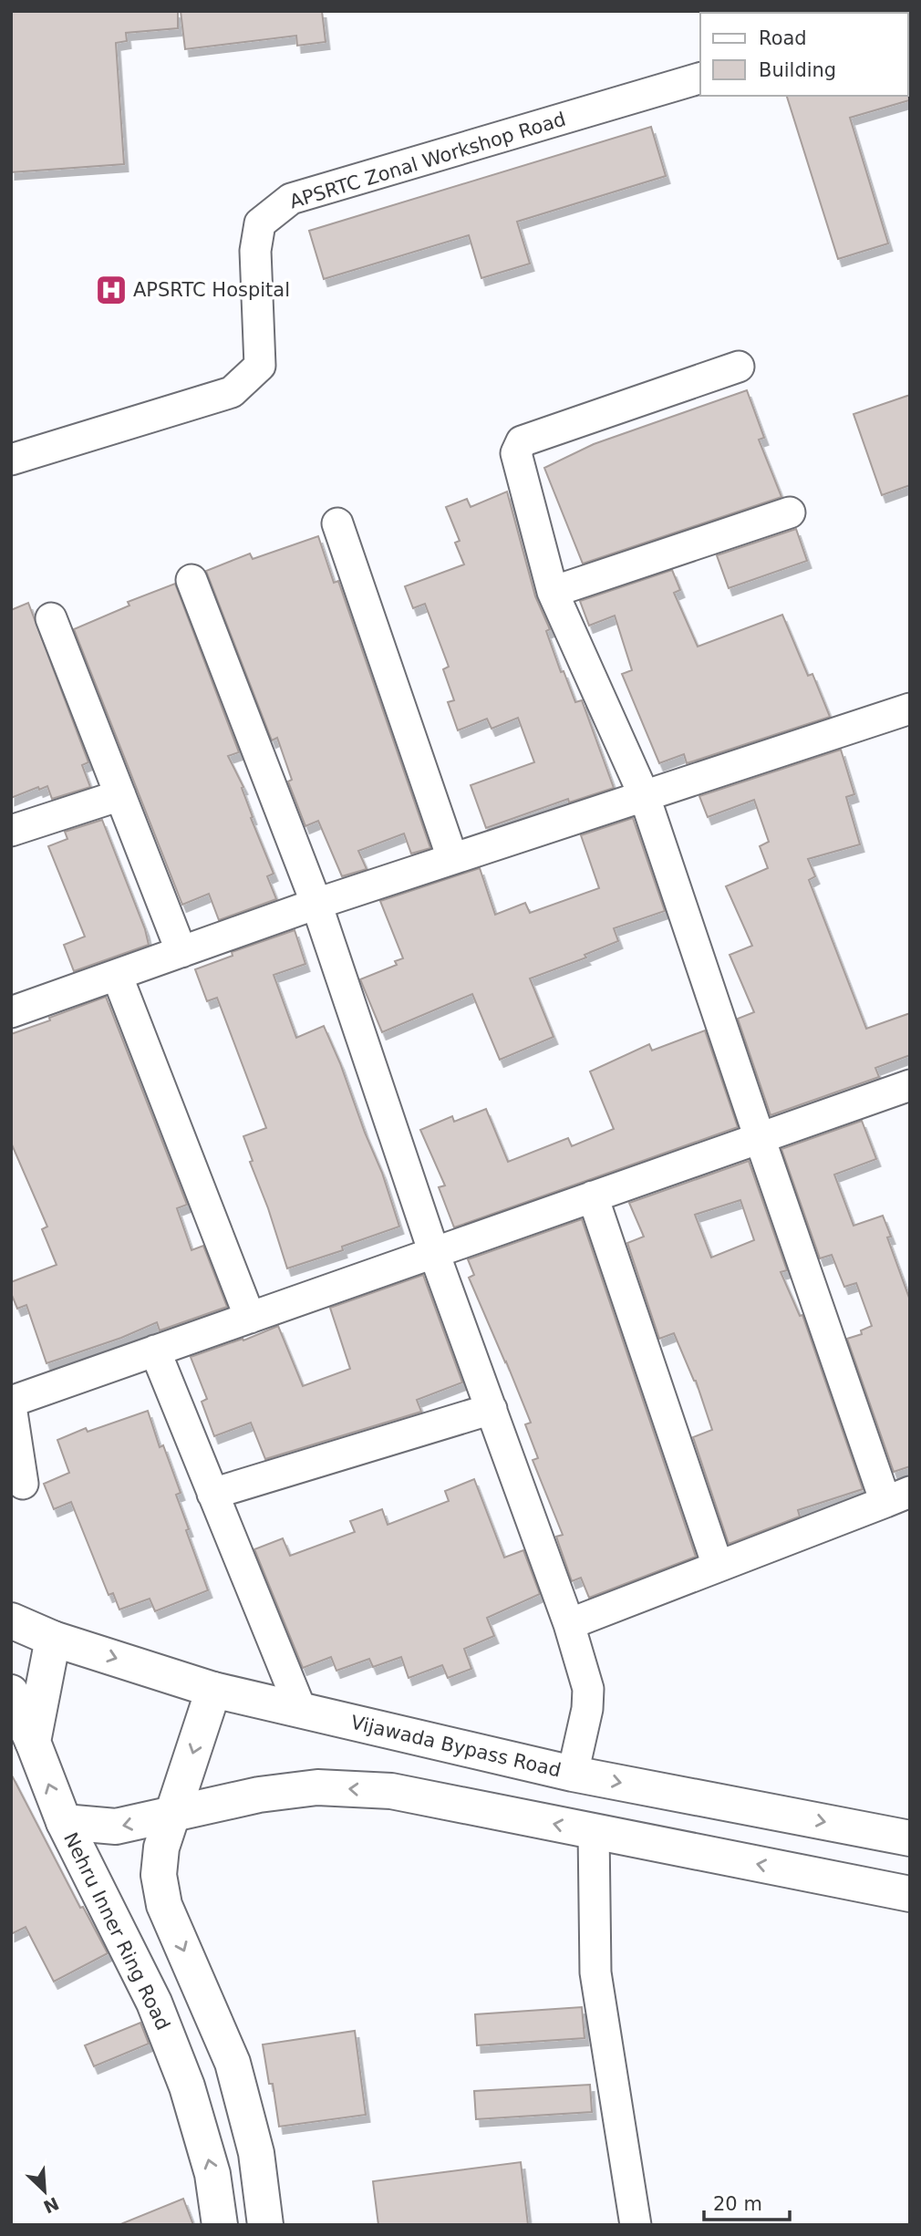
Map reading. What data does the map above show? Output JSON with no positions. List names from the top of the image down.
{
  "streets": {
    "main road": ["Vijawada Bypass Road", "Nehru Inner Ring Road"],
    "street": ["APSRTC Zonal Workshop Road"]
  },
  "places": {
    "hospital": ["APSRTC Hospital"]
  },
  "legend": ["Road", "Building"],
  "scale_bar": "20 m",
  "north": "bottom right"
}
